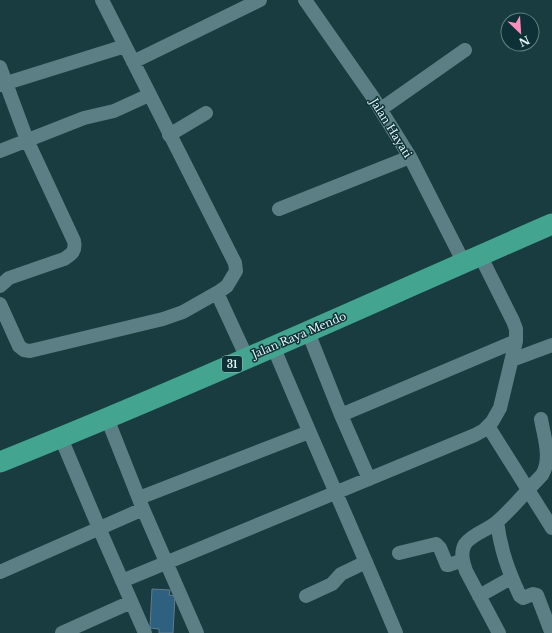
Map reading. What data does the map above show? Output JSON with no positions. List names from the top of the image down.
{
  "streets": {
    "highway": ["Jalan Raya Mendo", "31"],
    "street": ["Jalan Hayati"]
  },
  "crossings": [
    ["Jalan Hayati", "Jalan Raya Mendo"]
  ],
  "north": "bottom right"
}
